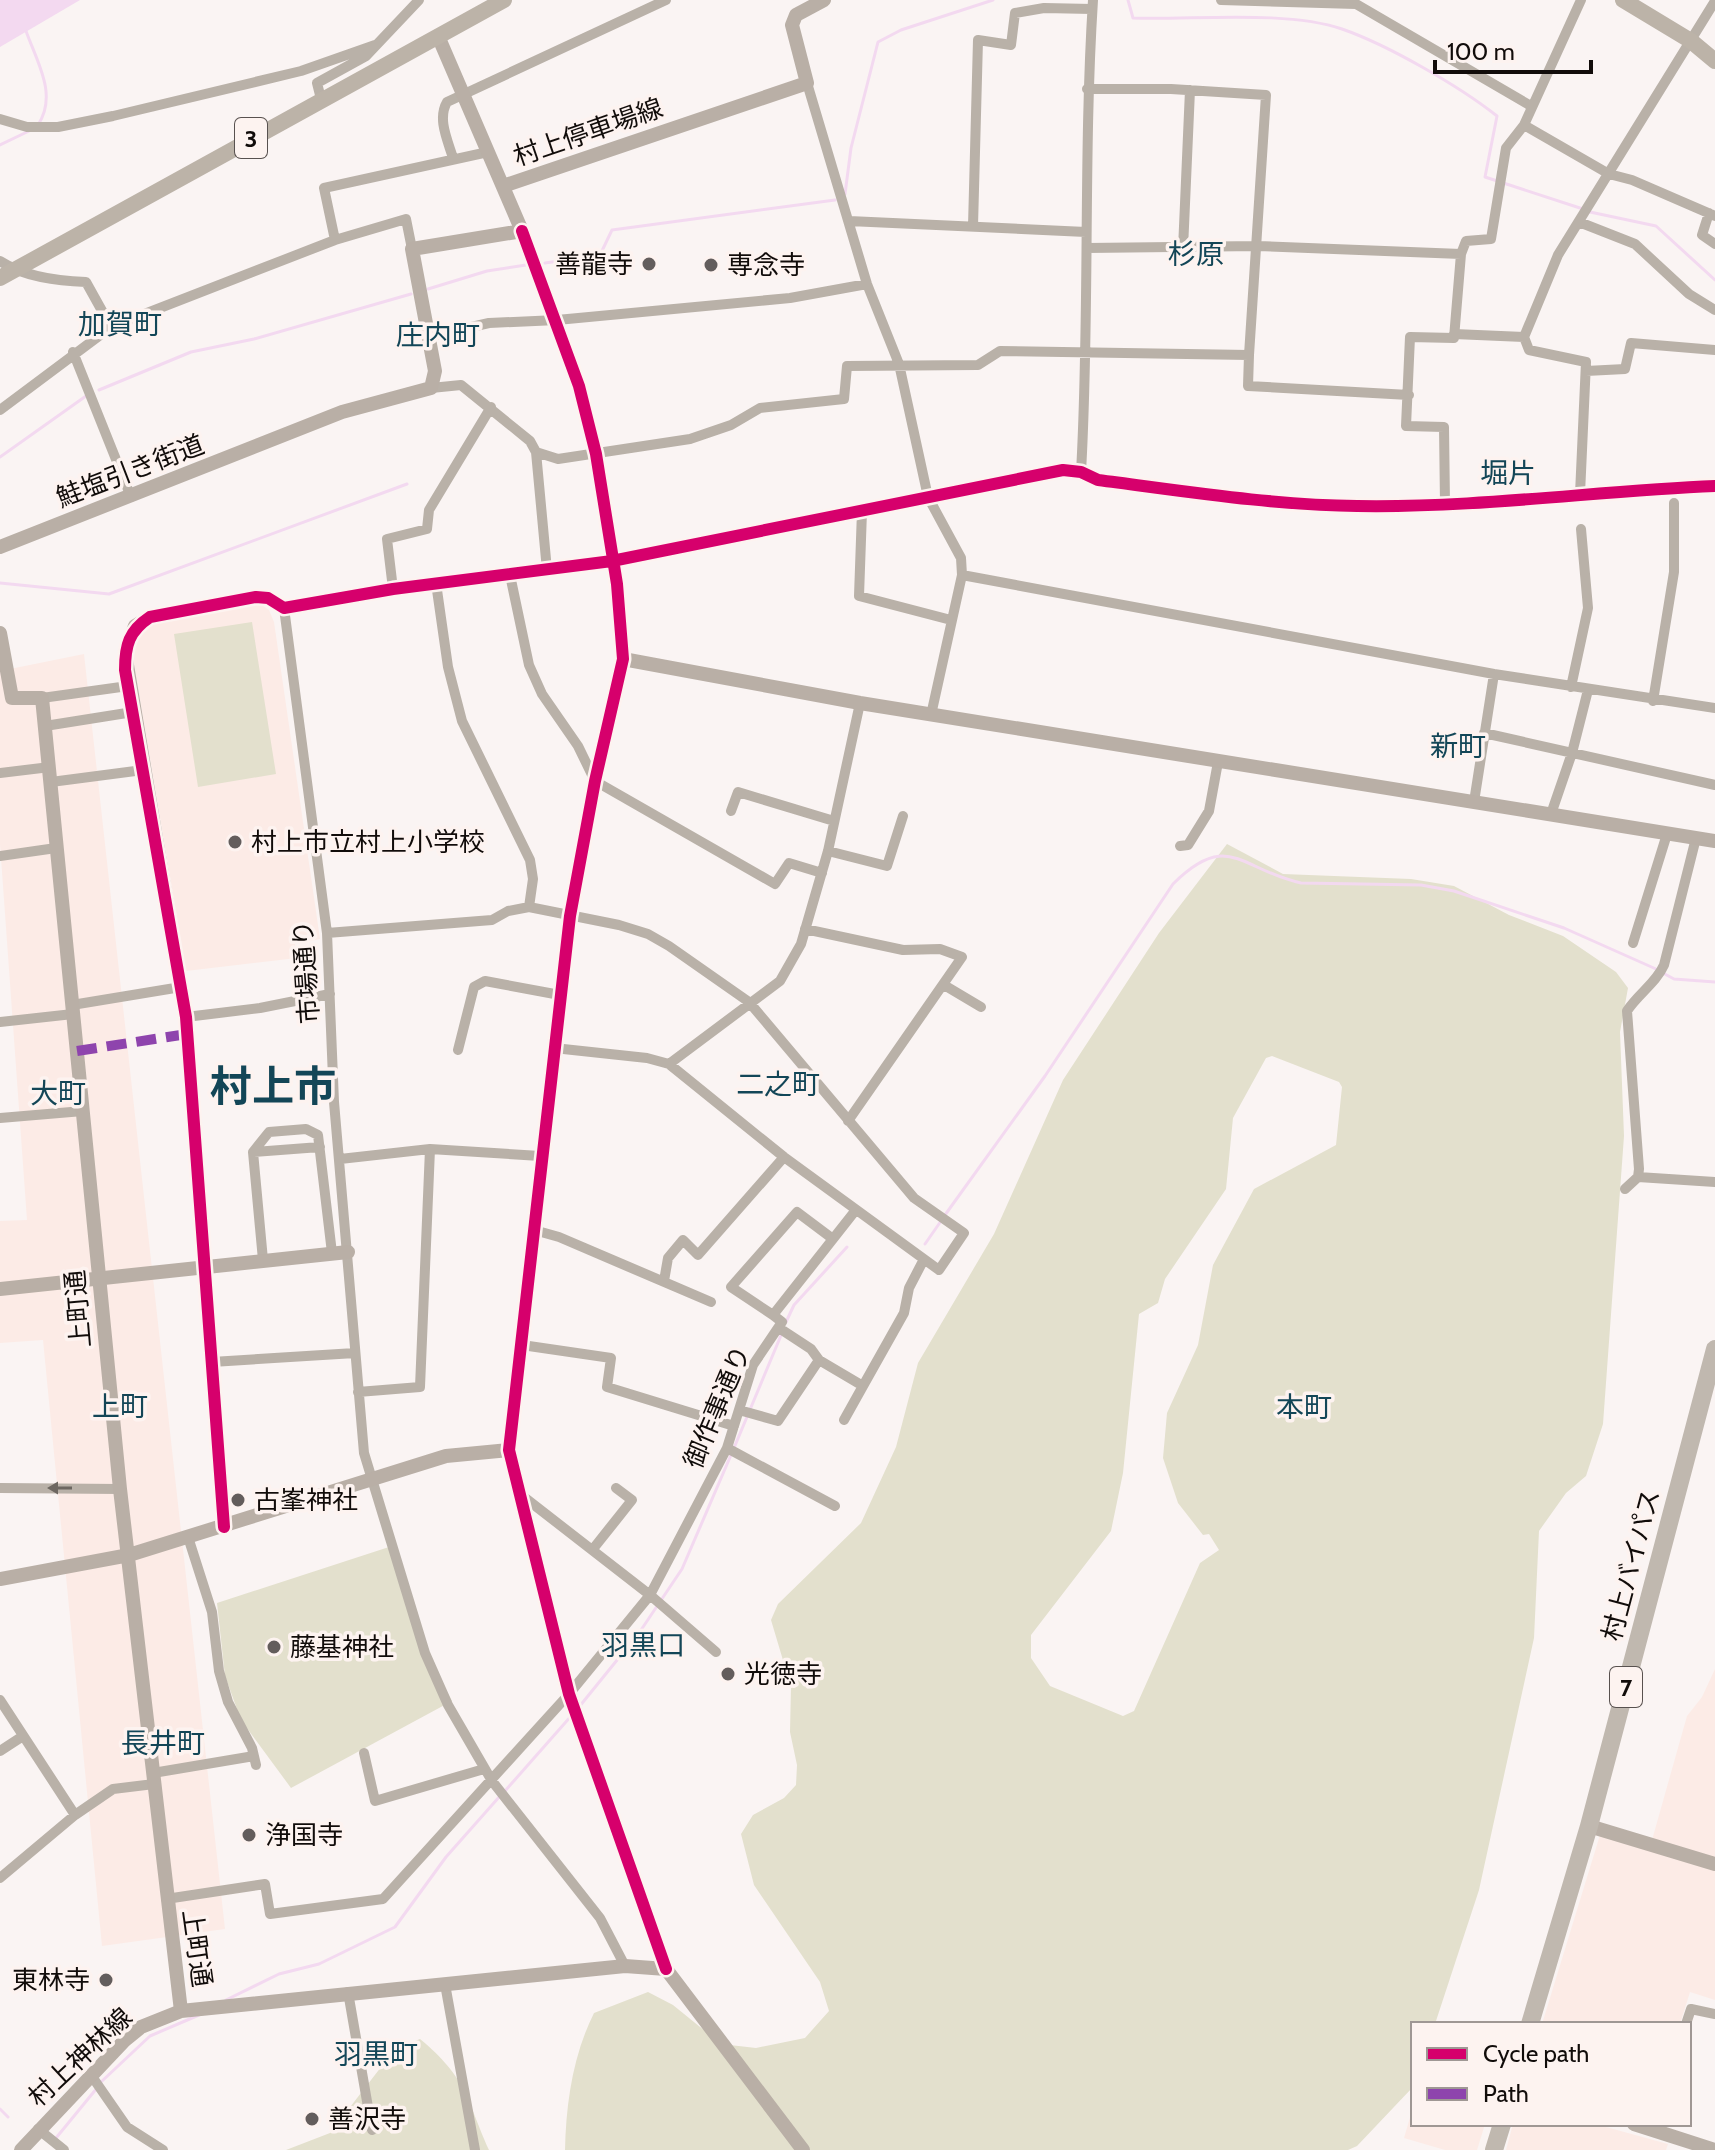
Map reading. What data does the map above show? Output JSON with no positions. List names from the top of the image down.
{
  "streets": {
    "highway": ["村上バイパス", "7"],
    "main road": ["3"],
    "street": [
      "村上停車場線",
      "鮭塩引き街道",
      "市場通り",
      "上町通",
      "御作事通り",
      "村上神林線"
    ]
  },
  "crossings": [
    ["村上停車場線", "御作事通り"],
    ["村上停車場線", "村上神林線"],
    ["市場通り", "御作事通り"],
    ["市場通り", "村上神林線"],
    ["上町通", "御作事通り"],
    ["上町通", "村上神林線"]
  ],
  "districts": [
    "杉原",
    "加賀町",
    "庄内町",
    "堀片",
    "新町",
    "二之町",
    "村上市",
    "大町",
    "上町",
    "本町",
    "羽黒口",
    "長井町",
    "羽黒町"
  ],
  "places": [
    "善龍寺",
    "専念寺",
    "村上市立村上小学校",
    "古峯神社",
    "藤基神社",
    "光徳寺",
    "浄国寺",
    "東林寺",
    "善沢寺"
  ],
  "legend": ["Cycle path", "Path"],
  "scale_bar": "100 m"
}
